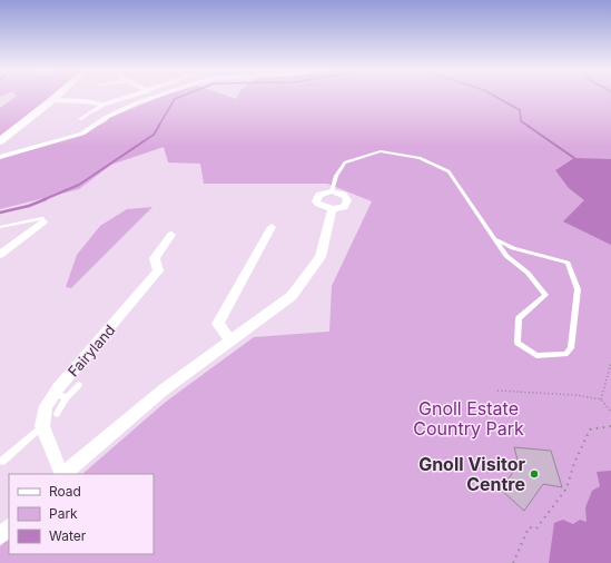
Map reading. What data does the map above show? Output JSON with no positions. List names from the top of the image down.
{
  "streets": {
    "street": ["Fairyland"]
  },
  "parks": ["Gnoll Estate Country Park"],
  "places": ["Gnoll Visitor Centre"],
  "legend": ["Road", "Park", "Water"]
}
